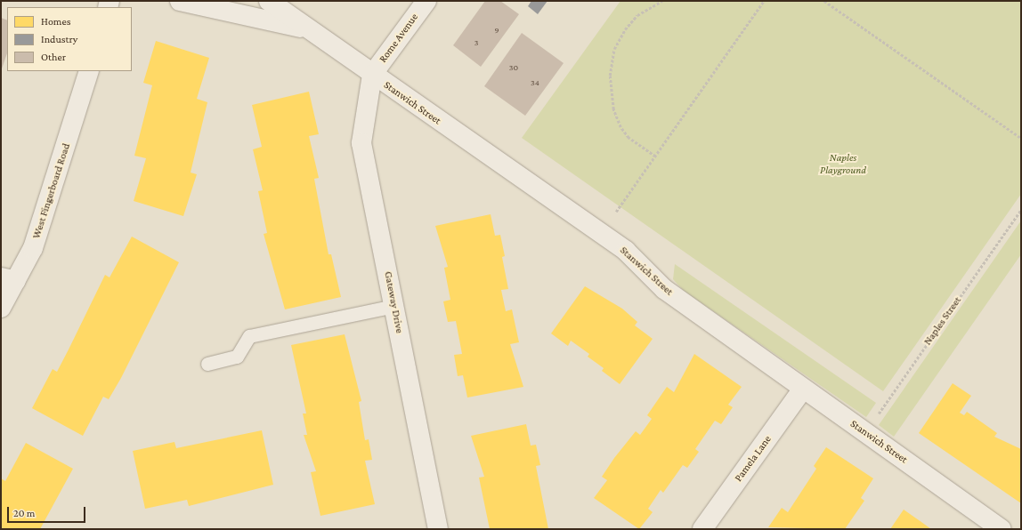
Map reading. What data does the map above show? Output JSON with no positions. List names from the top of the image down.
{
  "streets": {
    "street": [
      "Rome Avenue",
      "Stanwich Street",
      "West Fingerboard Road",
      "Gateway Drive",
      "Pamela Lane"
    ],
    "path": ["Naples Street"]
  },
  "crossings": [
    ["Rome Avenue", "Stanwich Street"],
    ["Rome Avenue", "Gateway Drive"],
    ["Stanwich Street", "Gateway Drive"],
    ["Stanwich Street", "Naples Street"],
    ["Stanwich Street", "Pamela Lane"]
  ],
  "parks": ["Naples Playground"],
  "house_numbers": [
    "9",
    "3",
    "30",
    "34"
  ],
  "legend": ["Homes", "Industry", "Other"],
  "scale_bar": "20 m"
}
